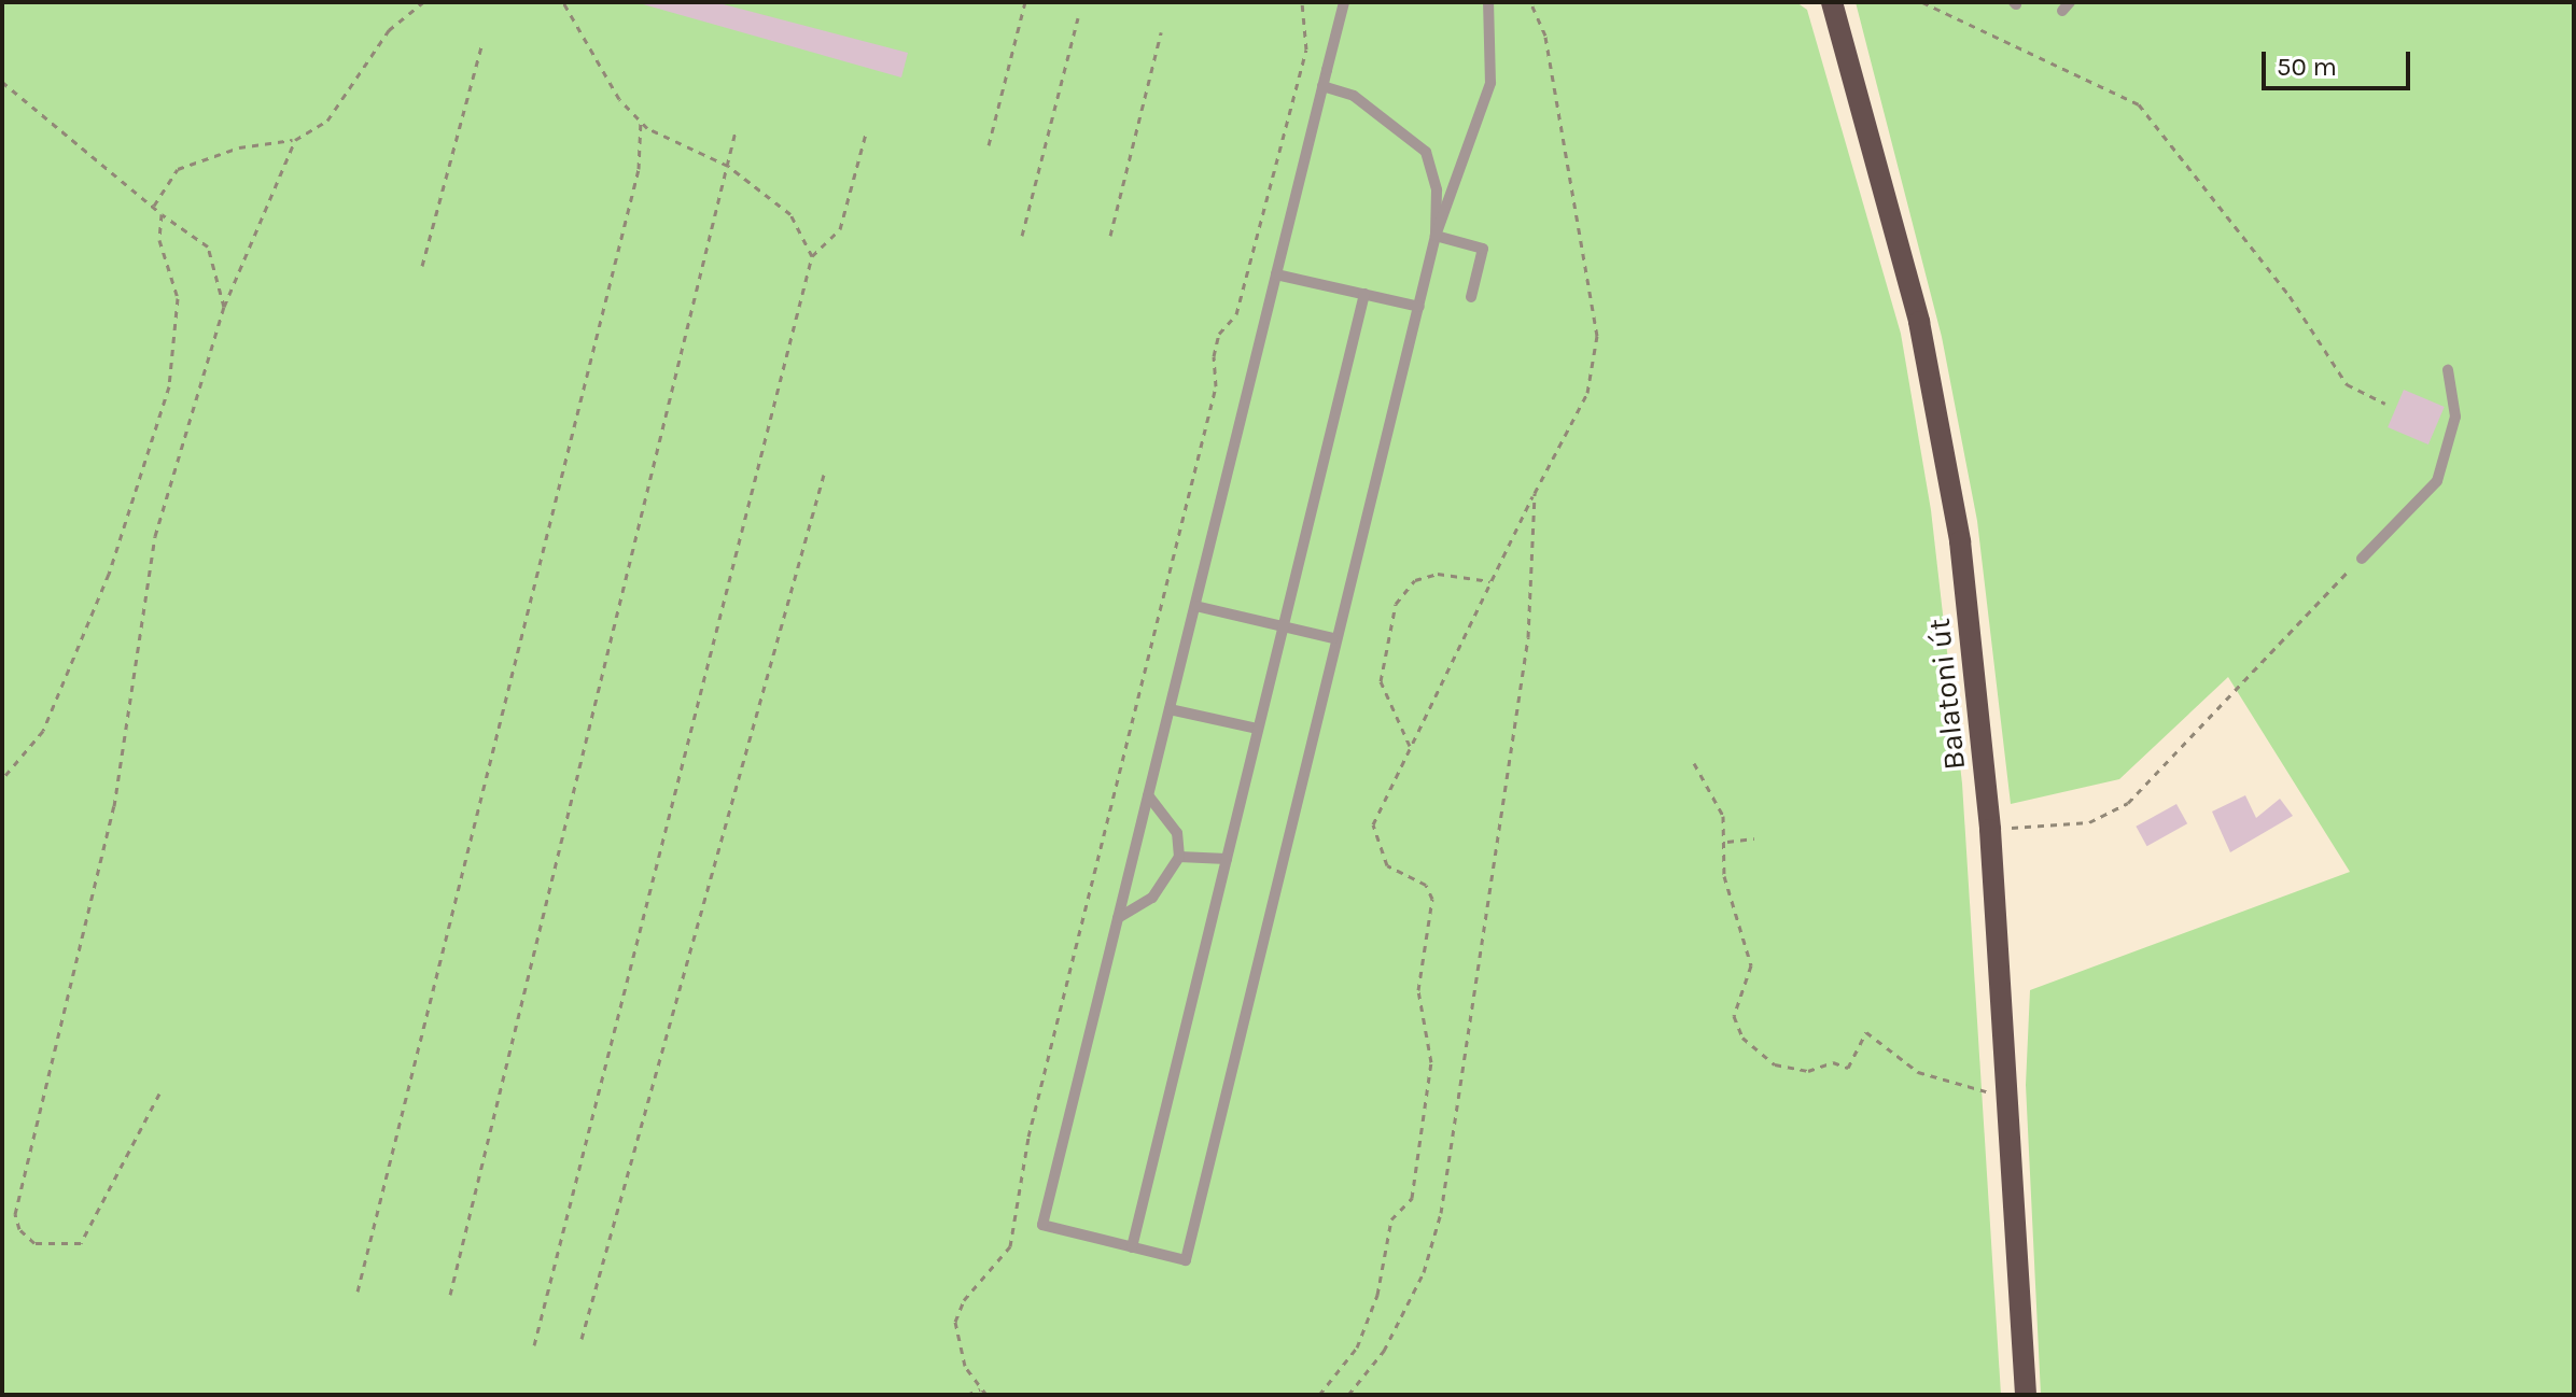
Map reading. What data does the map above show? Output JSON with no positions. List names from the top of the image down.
{
  "streets": {
    "main road": ["Balatoni út"]
  },
  "scale_bar": "50 m"
}
